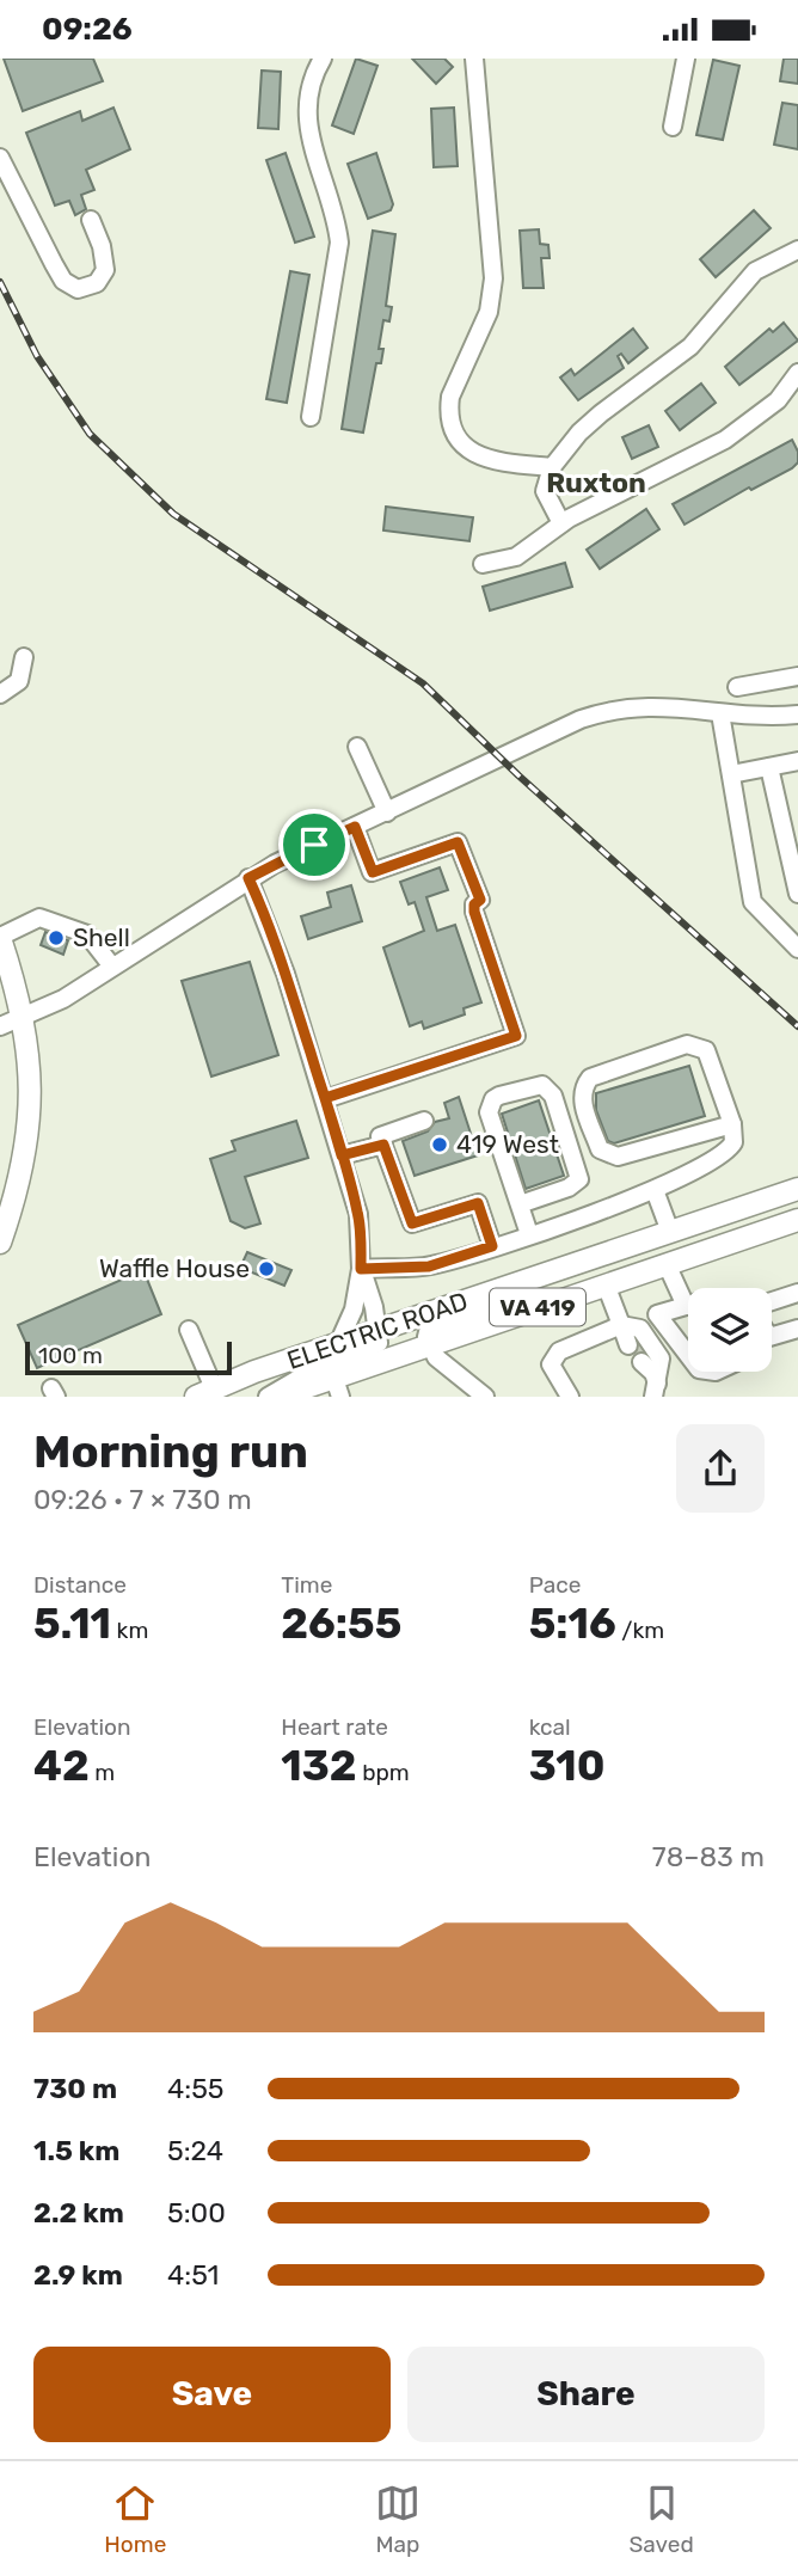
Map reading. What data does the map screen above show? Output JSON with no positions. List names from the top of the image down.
{
  "streets": {
    "main road": ["VA 419", "ELECTRIC ROAD"]
  },
  "districts": ["Ruxton"],
  "places": ["Shell", "419 West", "Waffle House"],
  "scale_bar": "100 m",
  "page": {
    "status": "09:26",
    "scale": "100 m",
    "heading": ["Morning run", "09:26 · 7 × 730 m"],
    "stats": [
      ["Distance", "5.11 km"],
      ["Time", "26:55"],
      ["Pace", "5:16 /km"],
      ["Elevation", "42 m"],
      ["Heart rate", "132 bpm"],
      ["kcal", "310"]
    ],
    "chart": ["Elevation", "78–83 m"],
    "list": [
      {
        "name": "730 m",
        "note": "4:55"
      },
      {
        "name": "1.5 km",
        "note": "5:24"
      },
      {
        "name": "2.2 km",
        "note": "5:00"
      },
      {
        "name": "2.9 km",
        "note": "4:51"
      }
    ],
    "buttons": ["Save", "Share"],
    "tabs": ["Home", "Map", "Saved"]
  }
}
